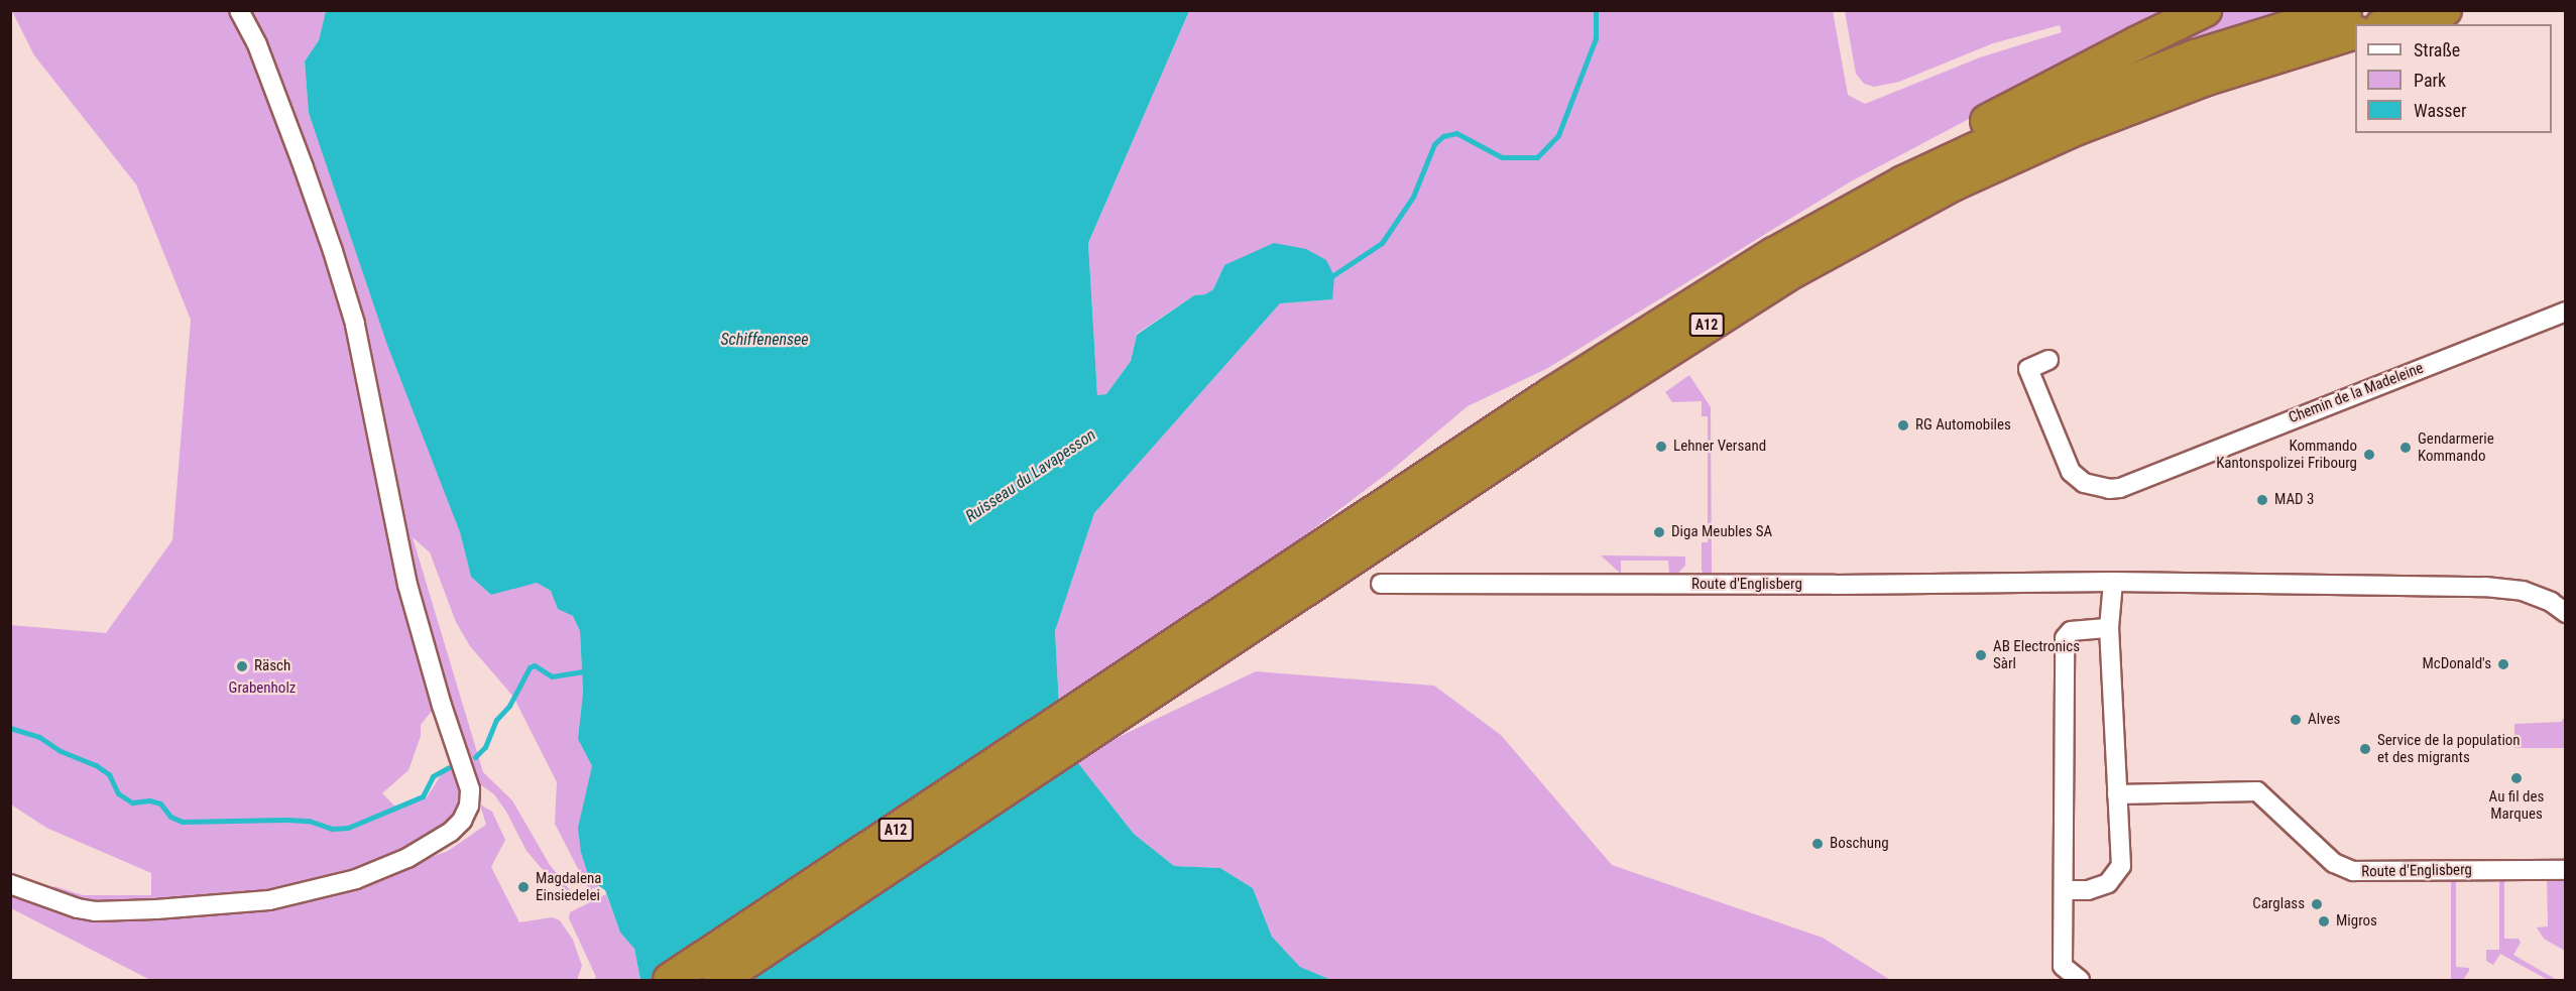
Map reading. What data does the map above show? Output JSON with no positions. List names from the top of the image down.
{
  "streets": {
    "highway": ["A12"],
    "street": ["Chemin de la Madeleine", "Route d'Englisberg"]
  },
  "water": ["Schiffenensee", "Ruisseau du Lavapesson"],
  "parks": ["Grabenholz"],
  "places": [
    "RG Automobiles",
    "Lehner Versand",
    "Gendarmerie Kommando",
    "Kommando Kantonspolizei Fribourg",
    "MAD 3",
    "Diga Meubles SA",
    "AB Electronics Sàrl",
    "McDonald's",
    "Räsch",
    "Alves",
    "Service de la population et des migrants",
    "Au fil des Marques",
    "Boschung",
    "Magdalena Einsiedelei",
    "Carglass",
    "Migros"
  ],
  "legend": ["Straße", "Park", "Wasser"]
}
